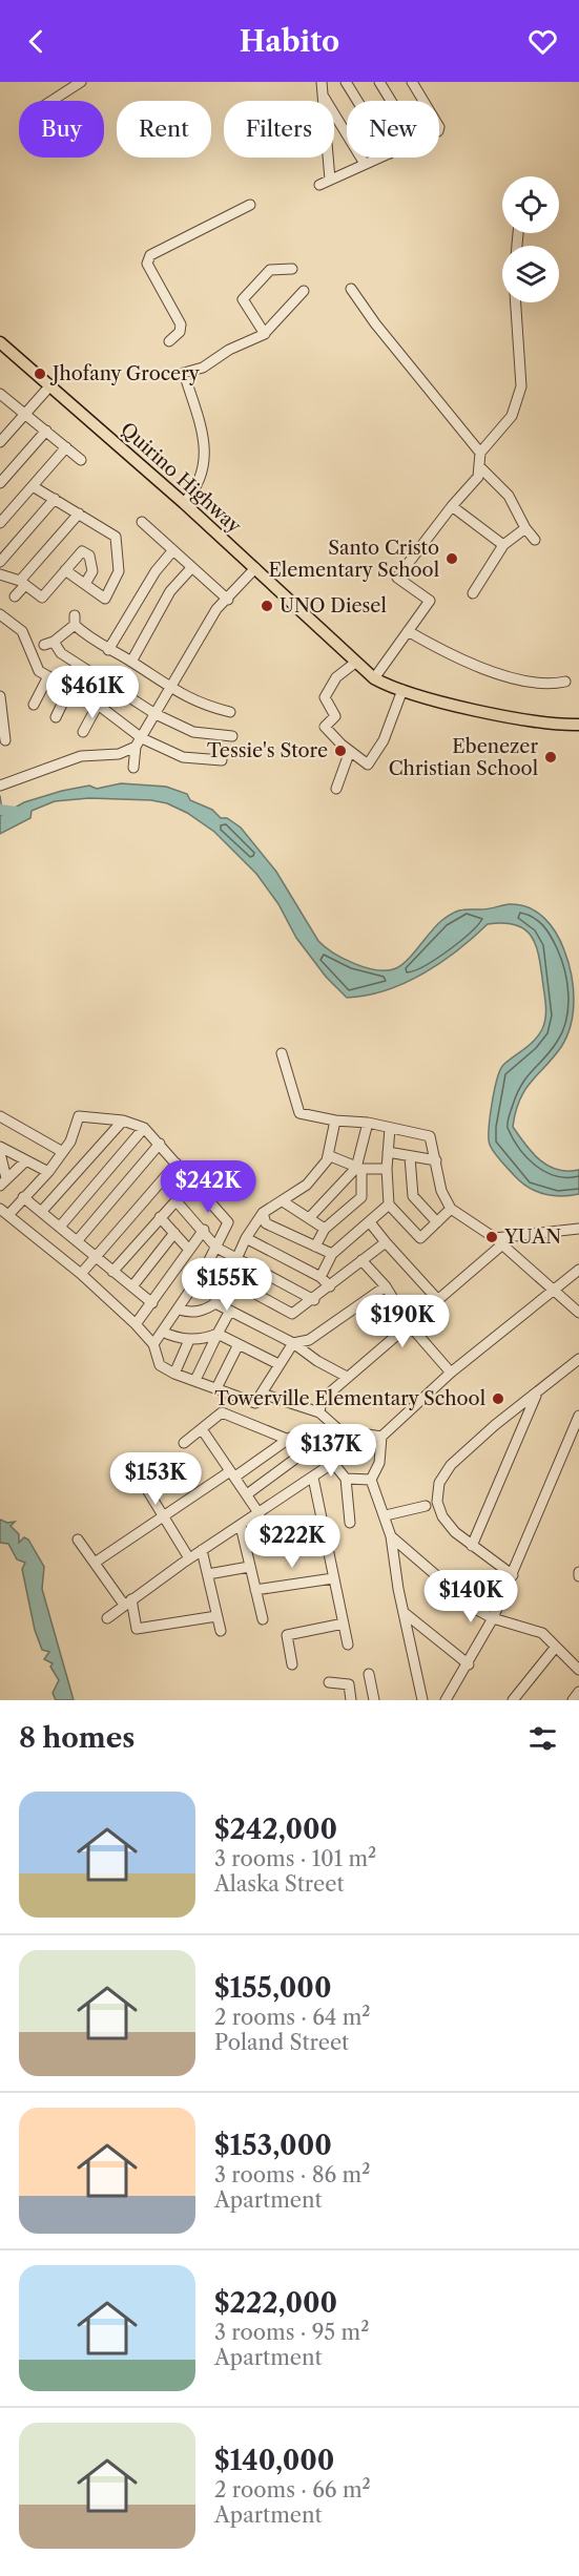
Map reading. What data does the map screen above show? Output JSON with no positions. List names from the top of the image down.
{
  "streets": {
    "main road": ["Quirino Highway"]
  },
  "places": [
    "Jhofany Grocery",
    "Santo Cristo Elementary School",
    "UNO Diesel",
    "Tessie's Store",
    "Ebenezer Christian School",
    "YUAN",
    "Towerville Elementary School"
  ],
  "page": {
    "header": "Habito",
    "chip": [
      "Buy",
      "Rent",
      "Filters",
      "New"
    ],
    "price": [
      "$461K",
      "$242K",
      "$155K",
      "$190K",
      "$137K",
      "$153K",
      "$222K",
      "$140K"
    ],
    "heading": "8 homes",
    "list": [
      {
        "name": "$242,000",
        "note": "3 rooms · 101 m² · Alaska Street"
      },
      {
        "name": "$155,000",
        "note": "2 rooms · 64 m² · Poland Street"
      },
      {
        "name": "$153,000",
        "note": "3 rooms · 86 m² · Apartment"
      },
      {
        "name": "$222,000",
        "note": "3 rooms · 95 m² · Apartment"
      },
      {
        "name": "$140,000",
        "note": "2 rooms · 66 m² · Apartment"
      }
    ]
  }
}
